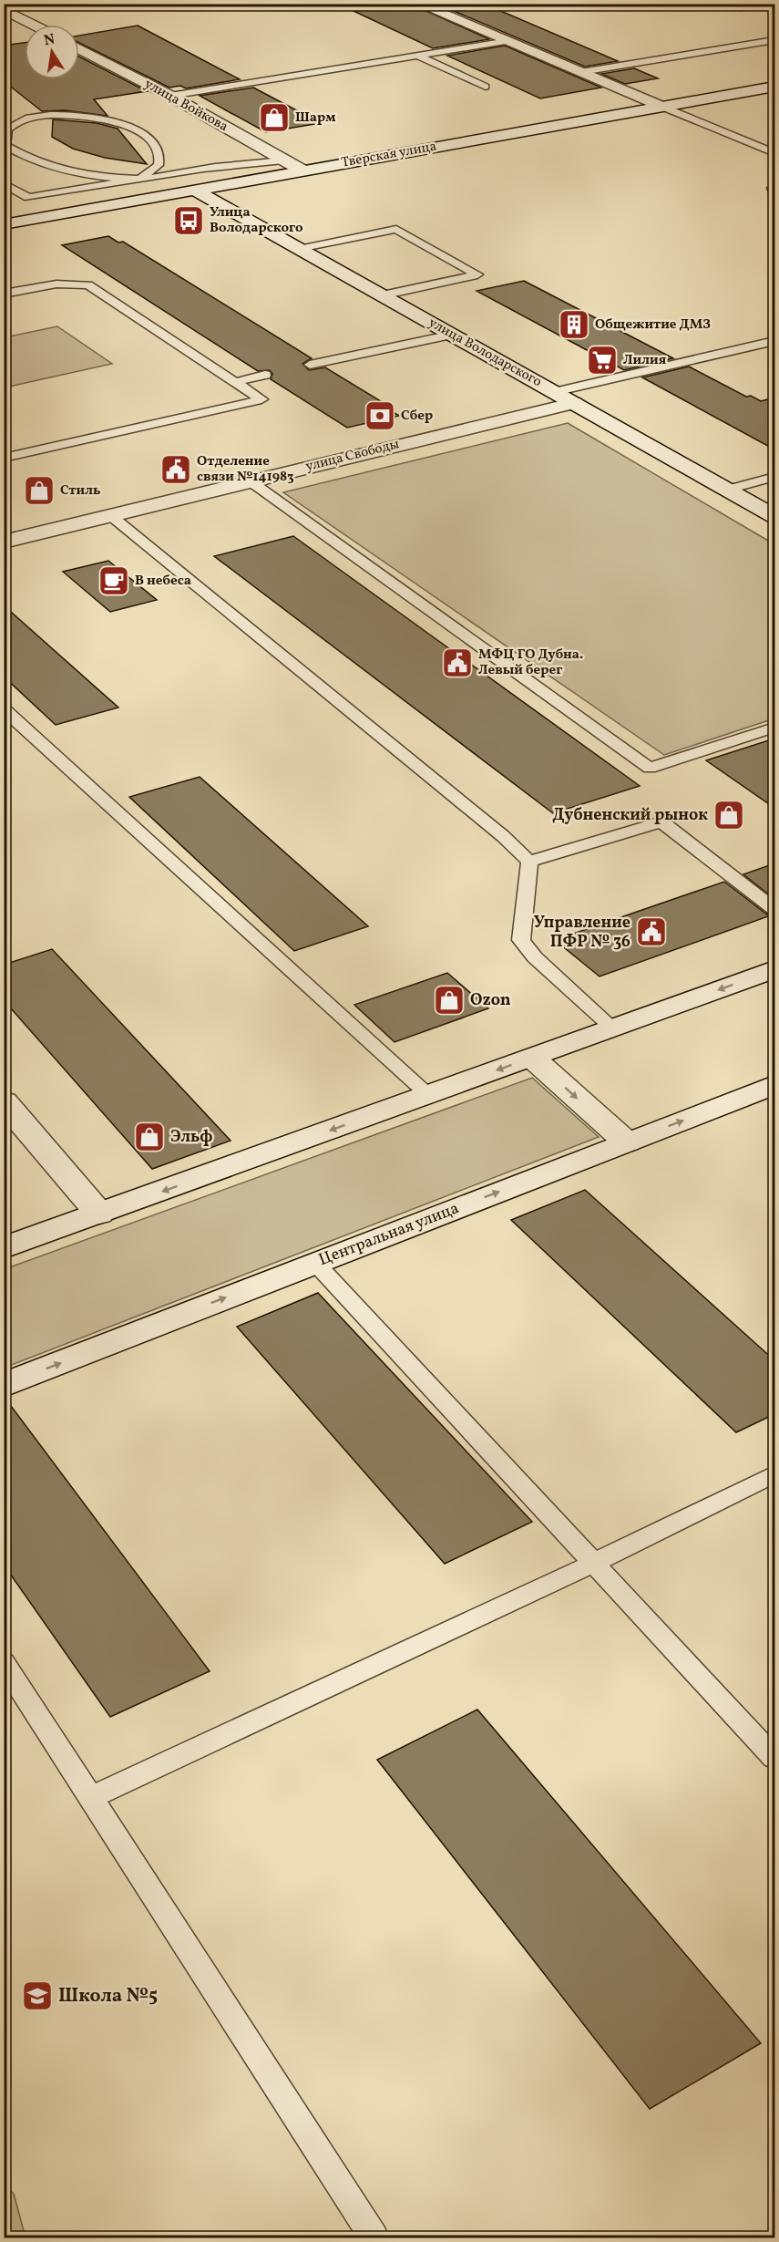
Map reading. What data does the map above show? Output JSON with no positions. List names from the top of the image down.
{
  "streets": {
    "street": [
      "улица Войкова",
      "Тверская улица",
      "улица Володарского",
      "улица Свободы",
      "Центральная улица"
    ]
  },
  "crossings": [
    ["улица Войкова", "Тверская улица"],
    ["Тверская улица", "улица Володарского"],
    ["улица Володарского", "улица Свободы"]
  ],
  "places": {
    "shop": [
      "Шарм",
      "Стиль",
      "Дубненский рынок",
      "Ozon",
      "Эльф"
    ],
    "bus stop": ["Улица Володарского"],
    "building": ["Общежитие ДМЗ"],
    "supermarket": ["Лилия"],
    "bank": ["Сбер"],
    "public building": ["Отделение связи №141983", "МФЦ ГО Дубна. Левый берег", "Управление ПФР № 36"],
    "cafe": ["В небеса"],
    "school or university": ["Школа №5"]
  },
  "north": "top"
}
